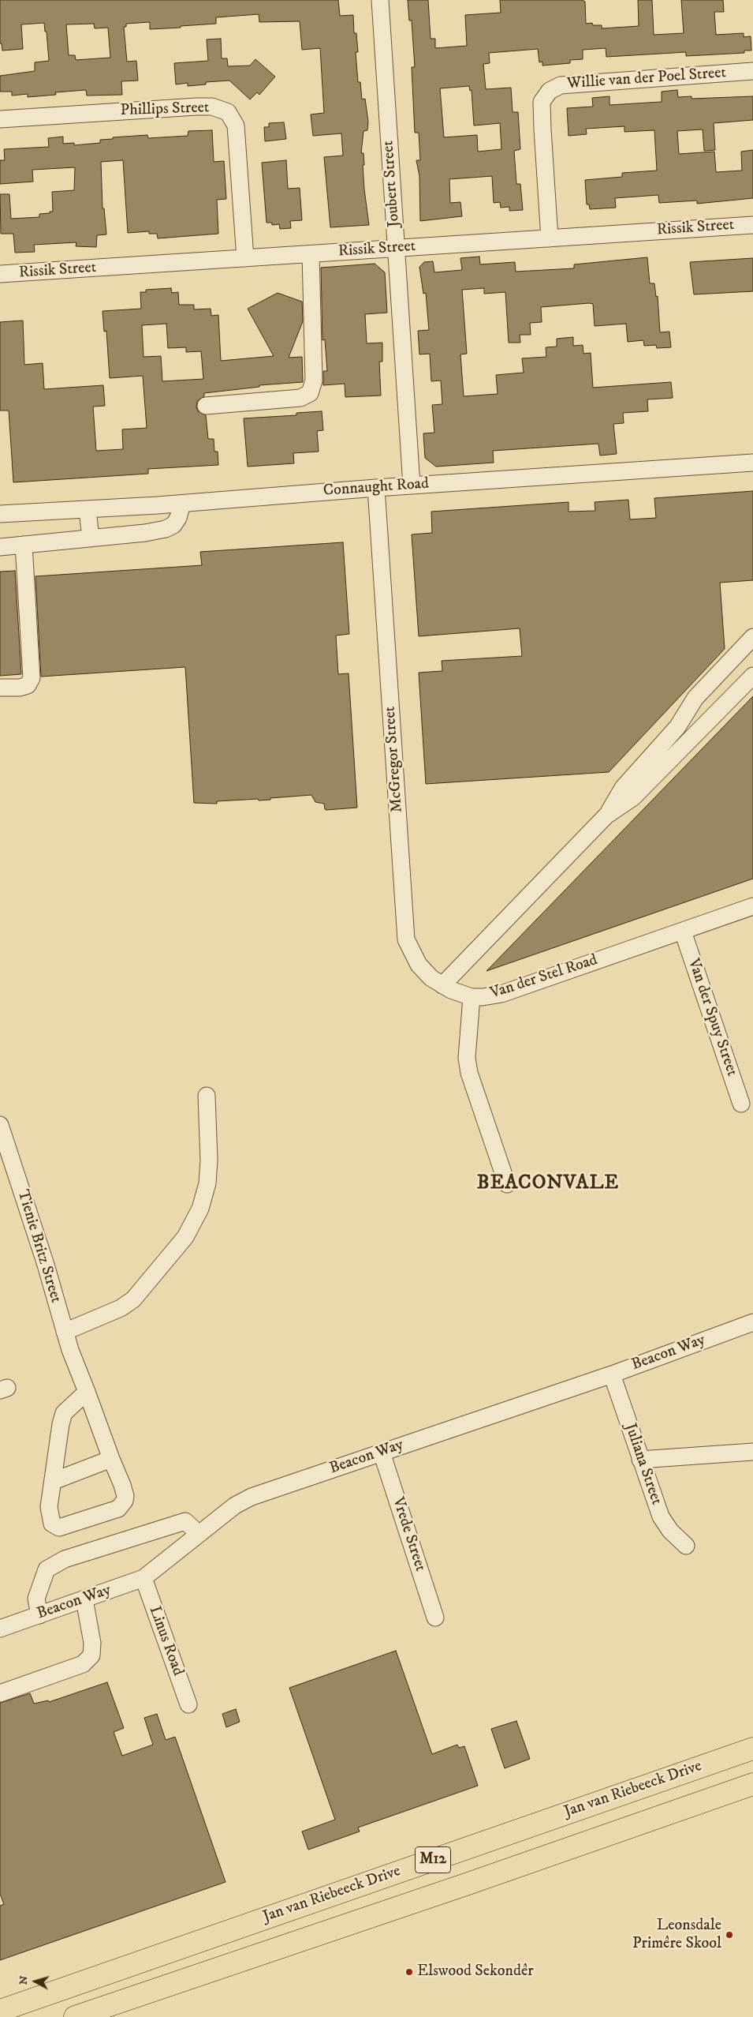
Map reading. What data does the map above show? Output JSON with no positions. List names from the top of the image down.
{
  "streets": {
    "main road": ["Jan van Riebeeck Drive", "M12"],
    "street": [
      "Willie van der Poel Street",
      "Phillips Street",
      "Joubert Street",
      "Rissik Street",
      "Connaught Road",
      "McGregor Street",
      "Van der Stel Road",
      "Van der Spuy Street",
      "Tienie Britz Street",
      "Beacon Way",
      "Juliana Street",
      "Vrede Street",
      "Linus Road"
    ]
  },
  "crossings": [
    ["Willie van der Poel Street", "Rissik Street"],
    ["Phillips Street", "Rissik Street"],
    ["Joubert Street", "Rissik Street"],
    ["Joubert Street", "Connaught Road"],
    ["Connaught Road", "McGregor Street"],
    ["McGregor Street", "Van der Stel Road"],
    ["Van der Stel Road", "Van der Spuy Street"],
    ["Beacon Way", "Juliana Street"],
    ["Beacon Way", "Vrede Street"],
    ["Beacon Way", "Linus Road"]
  ],
  "districts": ["BEACONVALE"],
  "places": ["Leonsdale Primêre Skool", "Elswood Sekondêr"],
  "north": "left"
}
